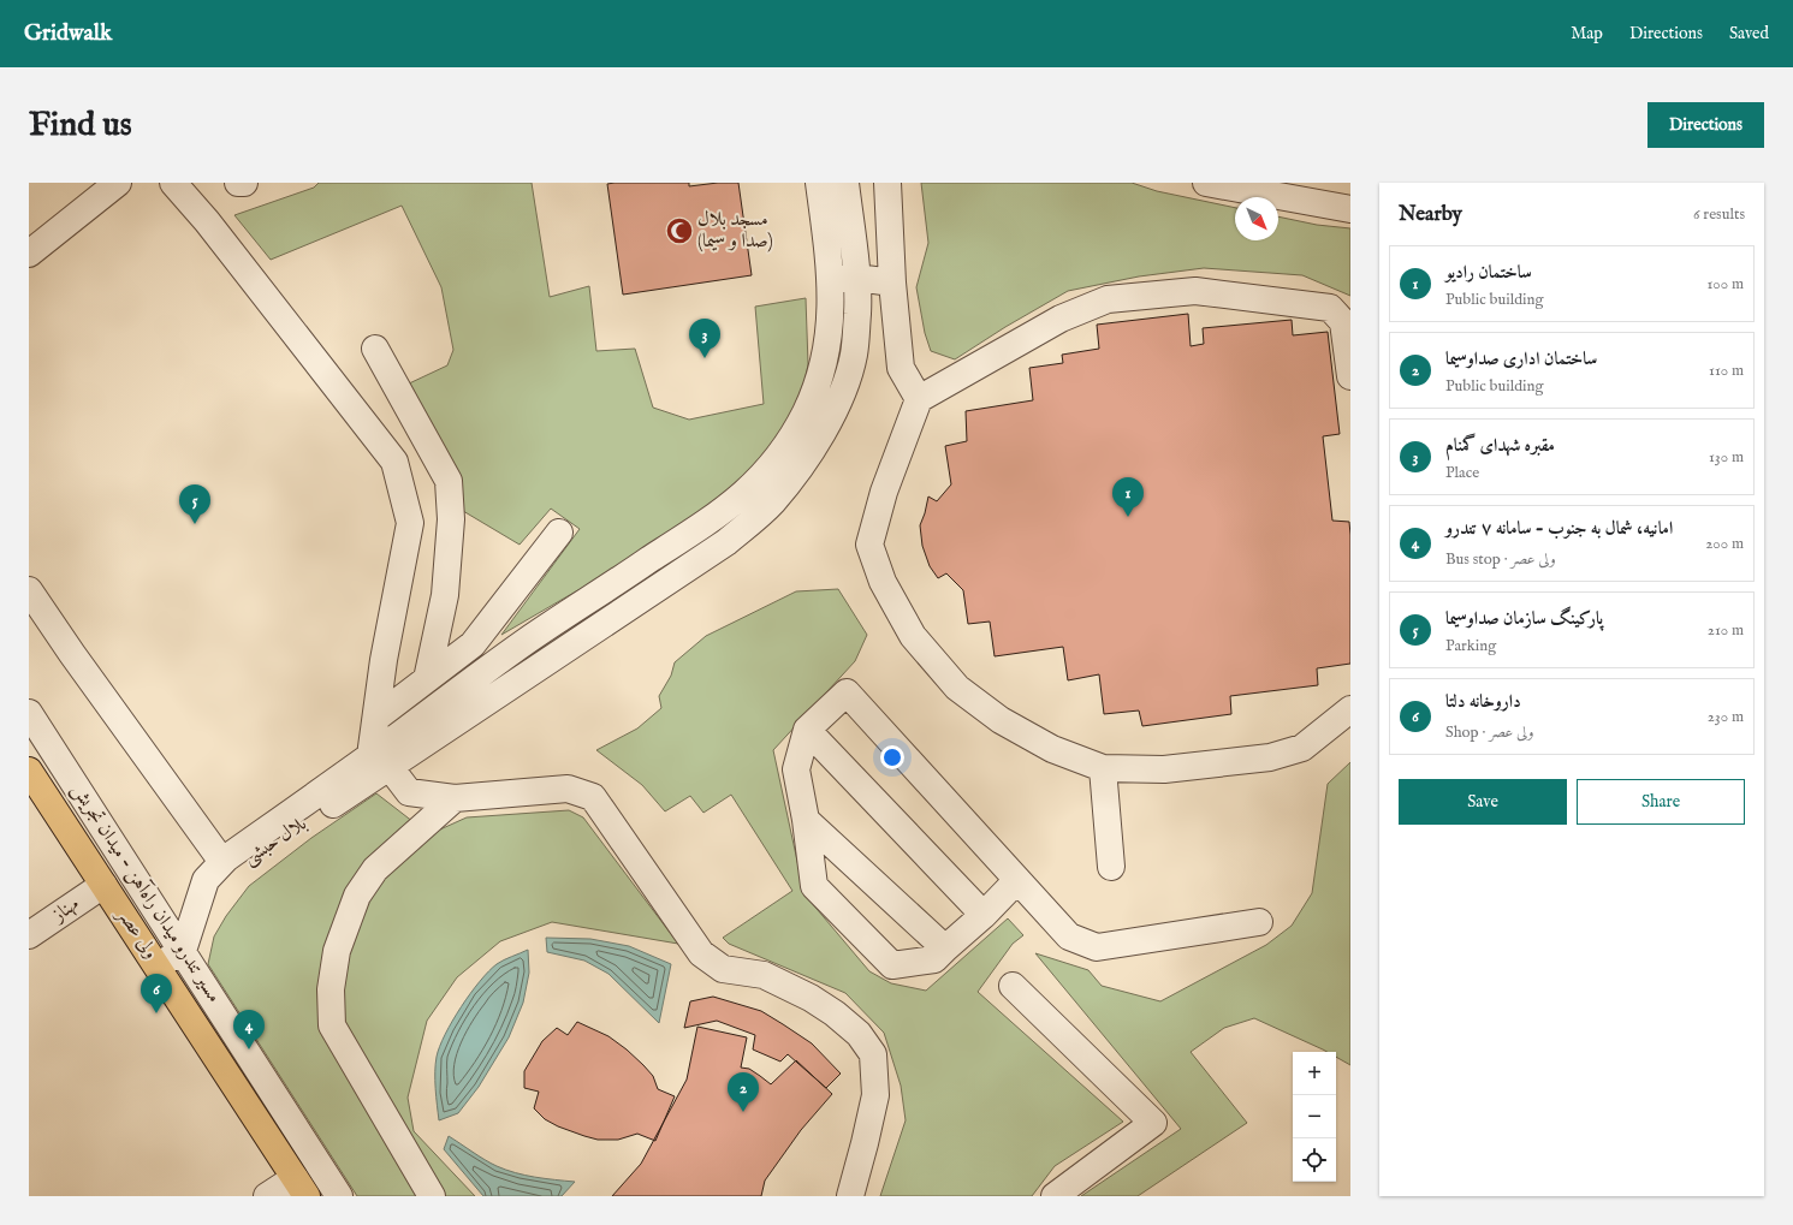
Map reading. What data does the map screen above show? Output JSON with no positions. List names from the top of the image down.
{
  "streets": {
    "main road": ["ولی عصر"],
    "street": ["بلال حبشی", "مسیر تندرو میدان راه‌آهن - میدان تجریش", "مهناز"]
  },
  "crossings": [
    ["مهناز", "ولی عصر"]
  ],
  "places": {
    "mosque": ["مسجد بلال (صدا و سیما)"]
  },
  "north": "bottom right",
  "page": {
    "header": "Gridwalk",
    "nav": ["Map", "Directions", "Saved"],
    "buttons": [
      "Directions",
      ["Save", "Share"]
    ],
    "title": "Find us",
    "heading": ["Nearby", "6 results"],
    "list": [
      {
        "mark": "1",
        "name": "ساختمان رادیو",
        "note": "Public building",
        "value": "100 m"
      },
      {
        "mark": "2",
        "name": "ساختمان اداری صداوسیما",
        "note": "Public building",
        "value": "110 m"
      },
      {
        "mark": "3",
        "name": "مقبره شهدای گمنام",
        "note": "Place",
        "value": "130 m"
      },
      {
        "mark": "4",
        "name": "امانیه، شمال به جنوب - سامانه ۷ تندرو",
        "note": "Bus stop · ولی عصر",
        "value": "200 m"
      },
      {
        "mark": "5",
        "name": "پارکینگ سازمان صداوسیما",
        "note": "Parking",
        "value": "210 m"
      },
      {
        "mark": "6",
        "name": "داروخانه دلتا",
        "note": "Shop · ولی عصر",
        "value": "230 m"
      }
    ],
    "pins": [
      "3",
      "1",
      "5",
      "6",
      "4",
      "2"
    ],
    "map_buttons": ["+", "−"]
  }
}
